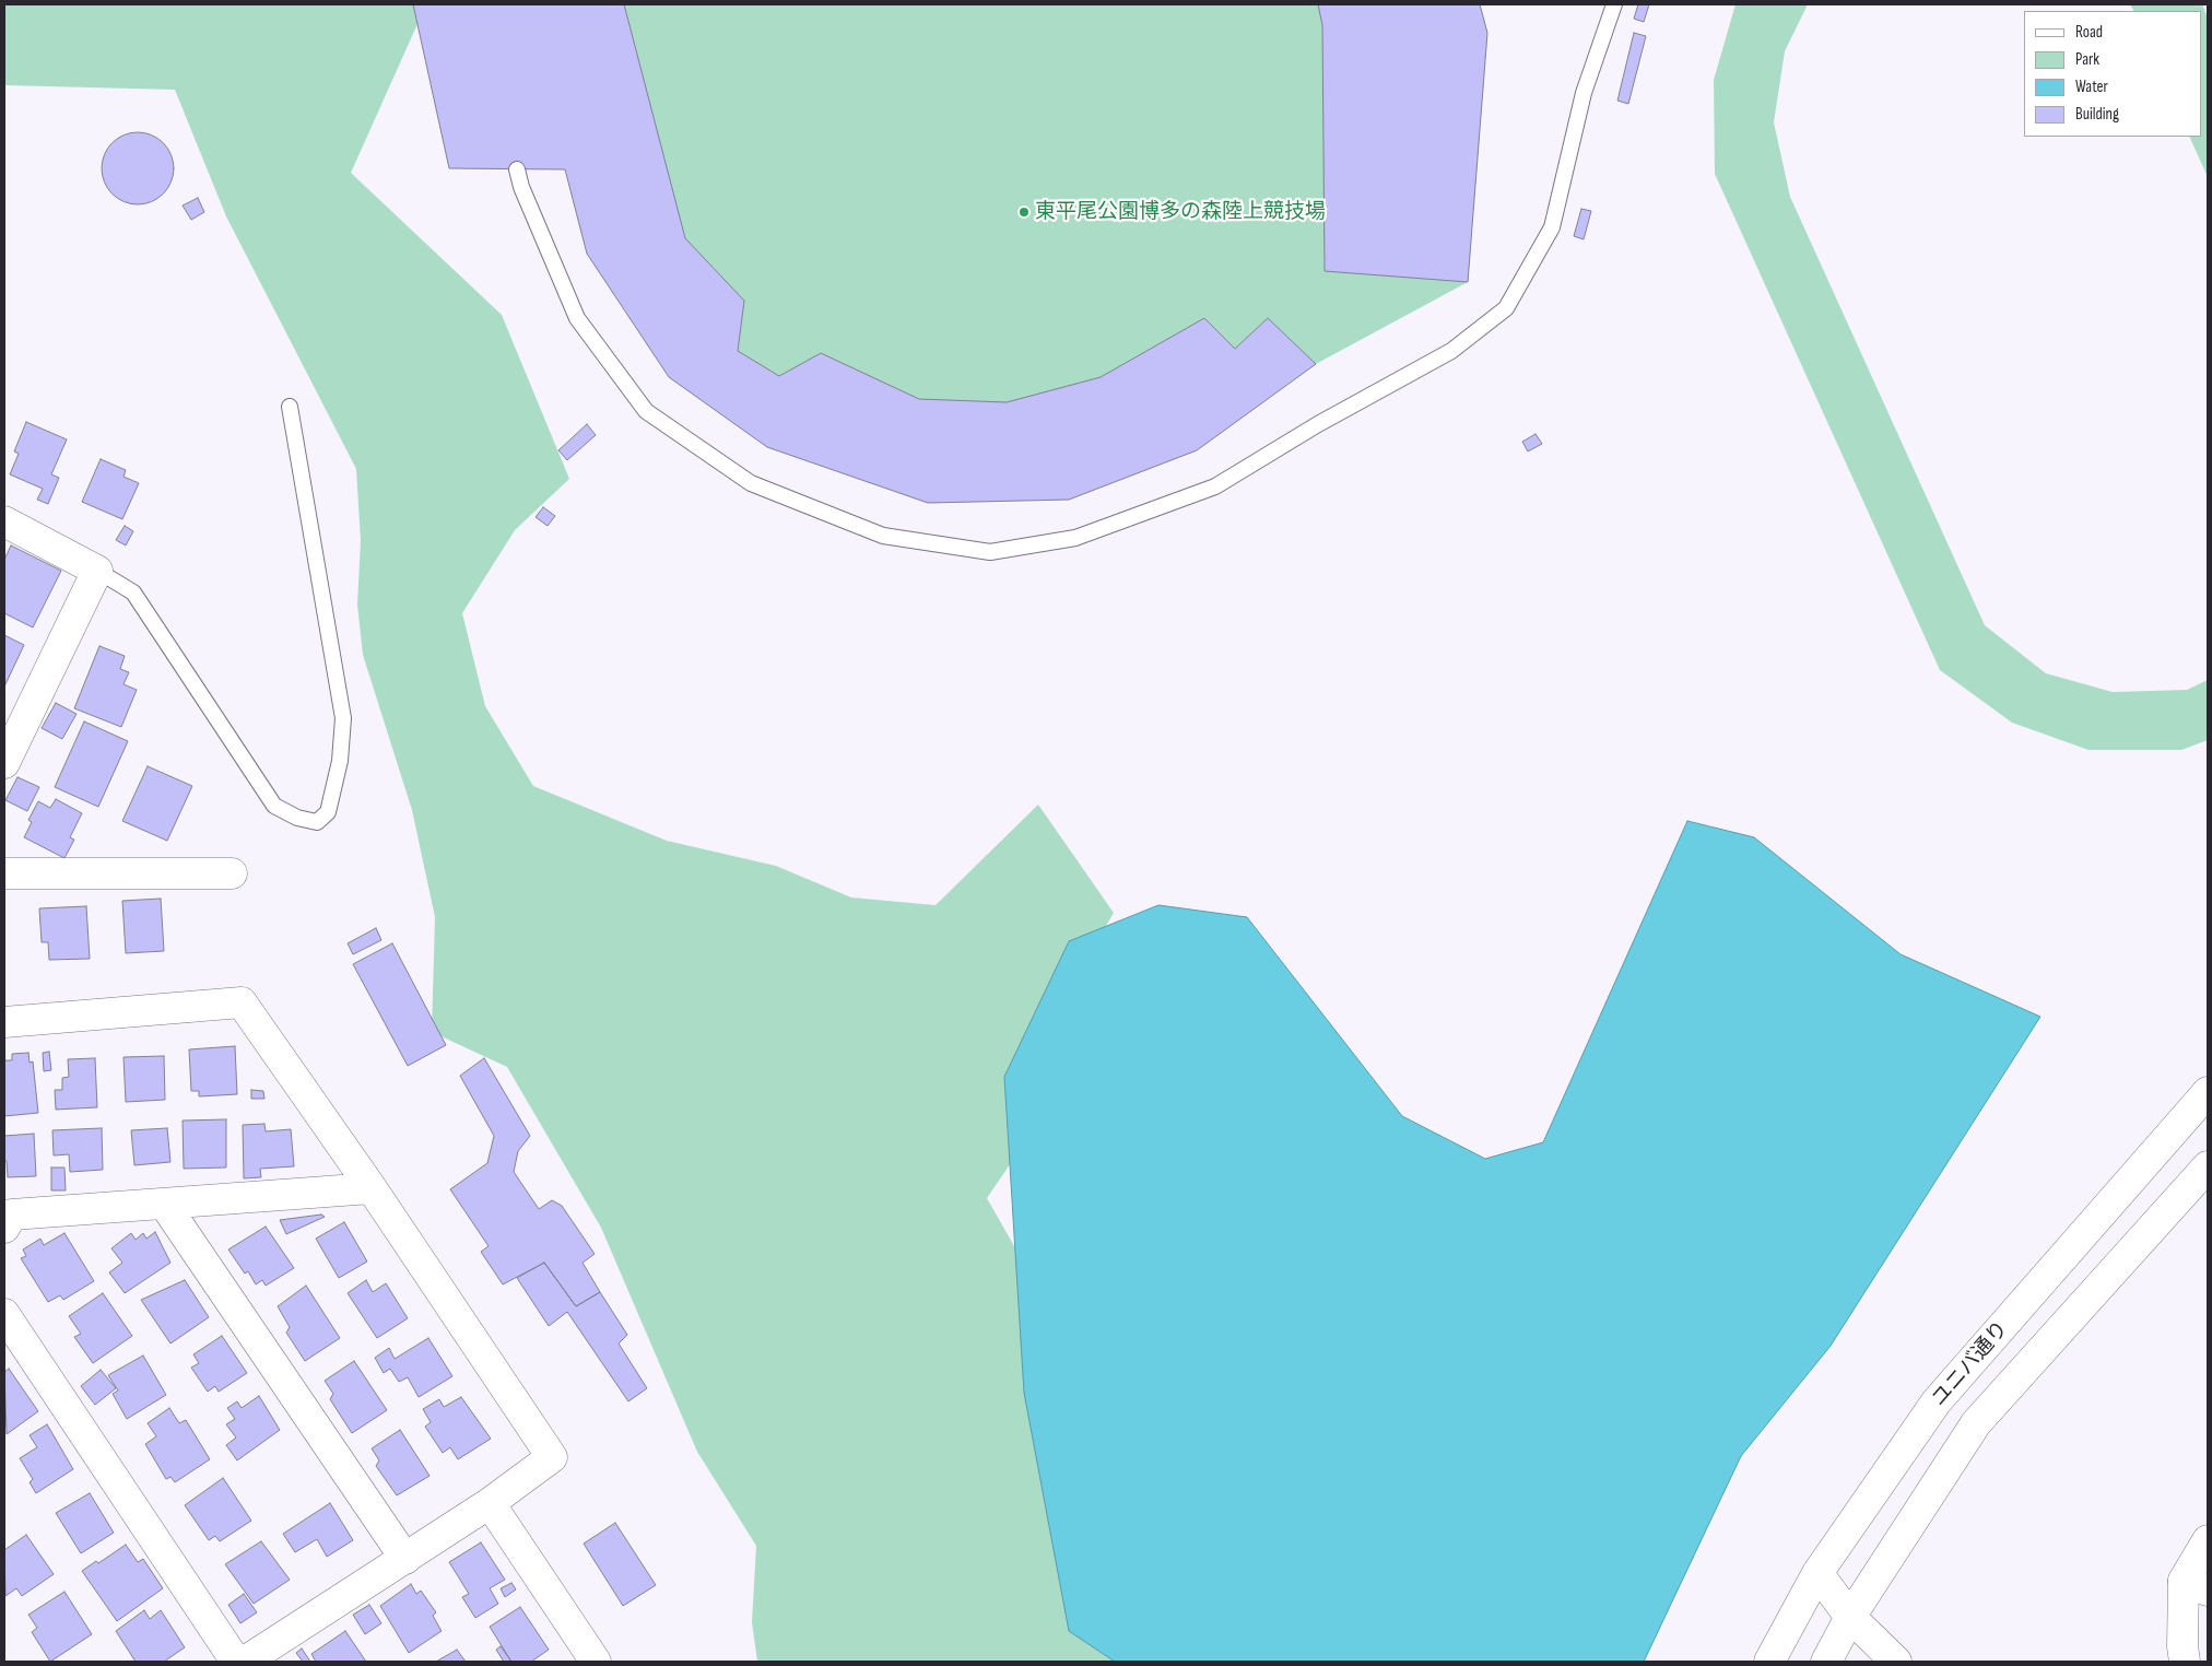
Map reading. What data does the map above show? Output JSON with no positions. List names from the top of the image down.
{
  "streets": {
    "street": ["ユニバ通り"]
  },
  "places": ["東平尾公園博多の森陸上競技場"],
  "legend": [
    "Road",
    "Park",
    "Water",
    "Building"
  ]
}
